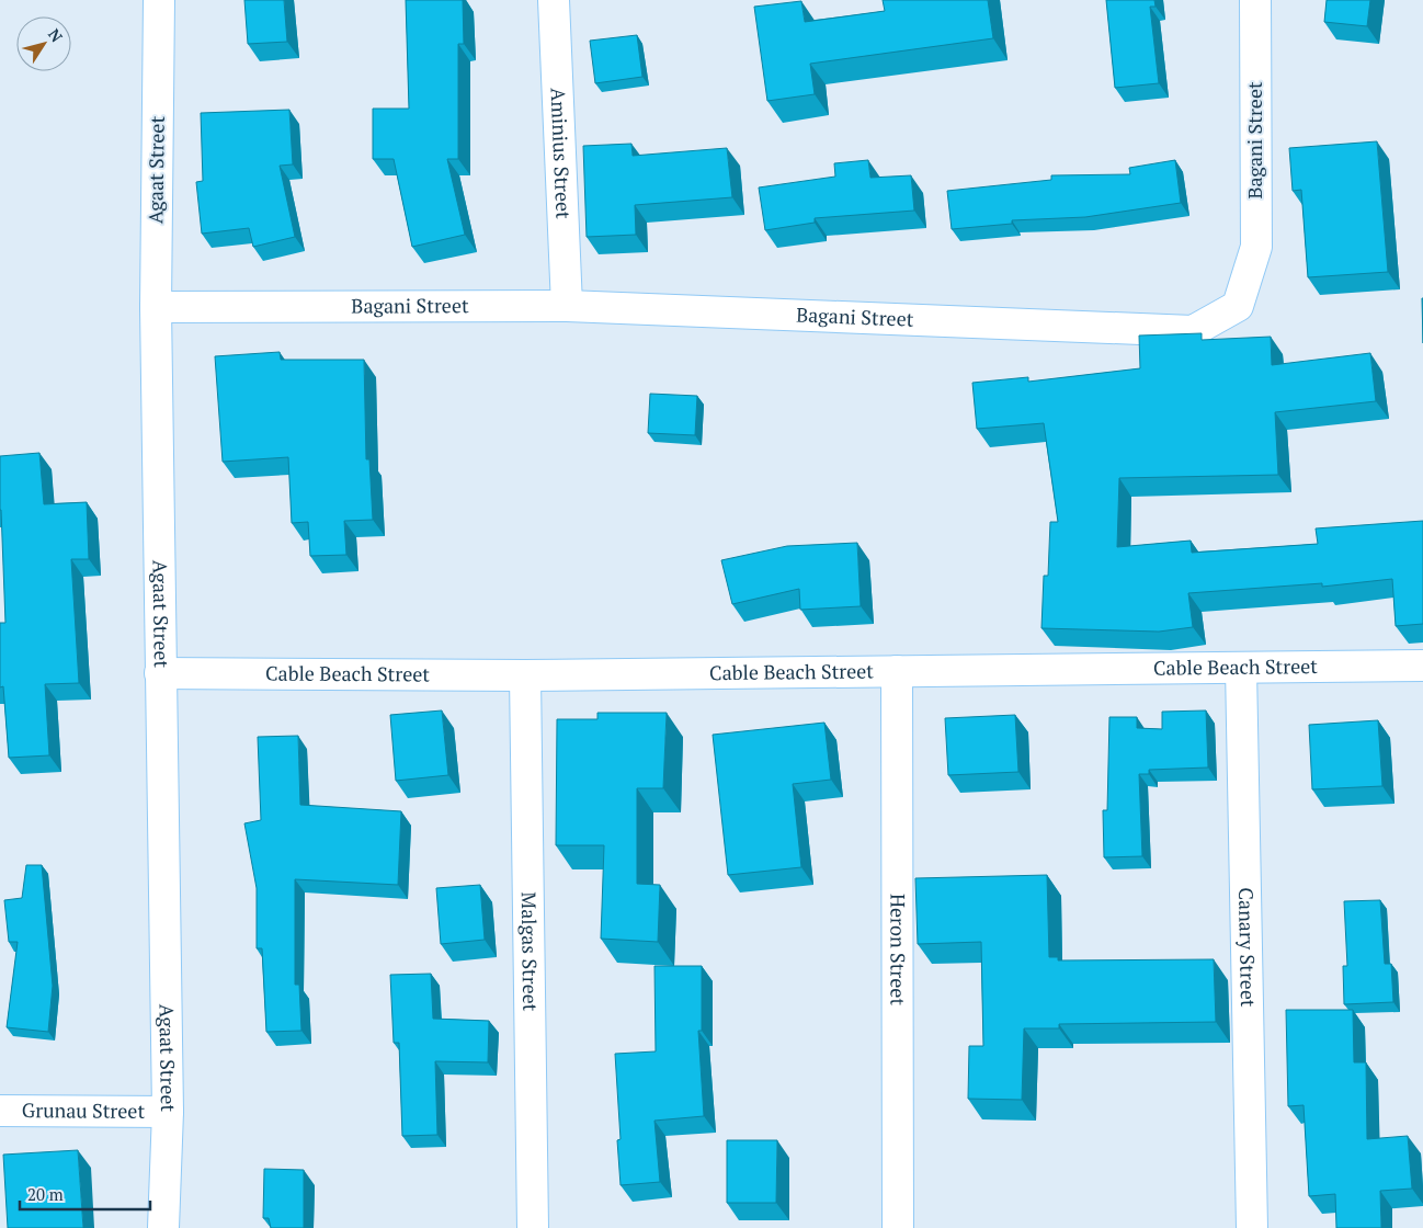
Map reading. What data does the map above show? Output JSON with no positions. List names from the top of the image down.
{
  "streets": {
    "street": [
      "Bagani Street",
      "Aminius Street",
      "Agaat Street",
      "Cable Beach Street",
      "Canary Street",
      "Heron Street",
      "Malgas Street",
      "Grunau Street"
    ]
  },
  "crossings": [
    ["Bagani Street", "Aminius Street"],
    ["Bagani Street", "Agaat Street"],
    ["Agaat Street", "Cable Beach Street"],
    ["Agaat Street", "Grunau Street"],
    ["Cable Beach Street", "Canary Street"],
    ["Cable Beach Street", "Heron Street"],
    ["Cable Beach Street", "Malgas Street"]
  ],
  "scale_bar": "20 m",
  "north": "top right"
}
